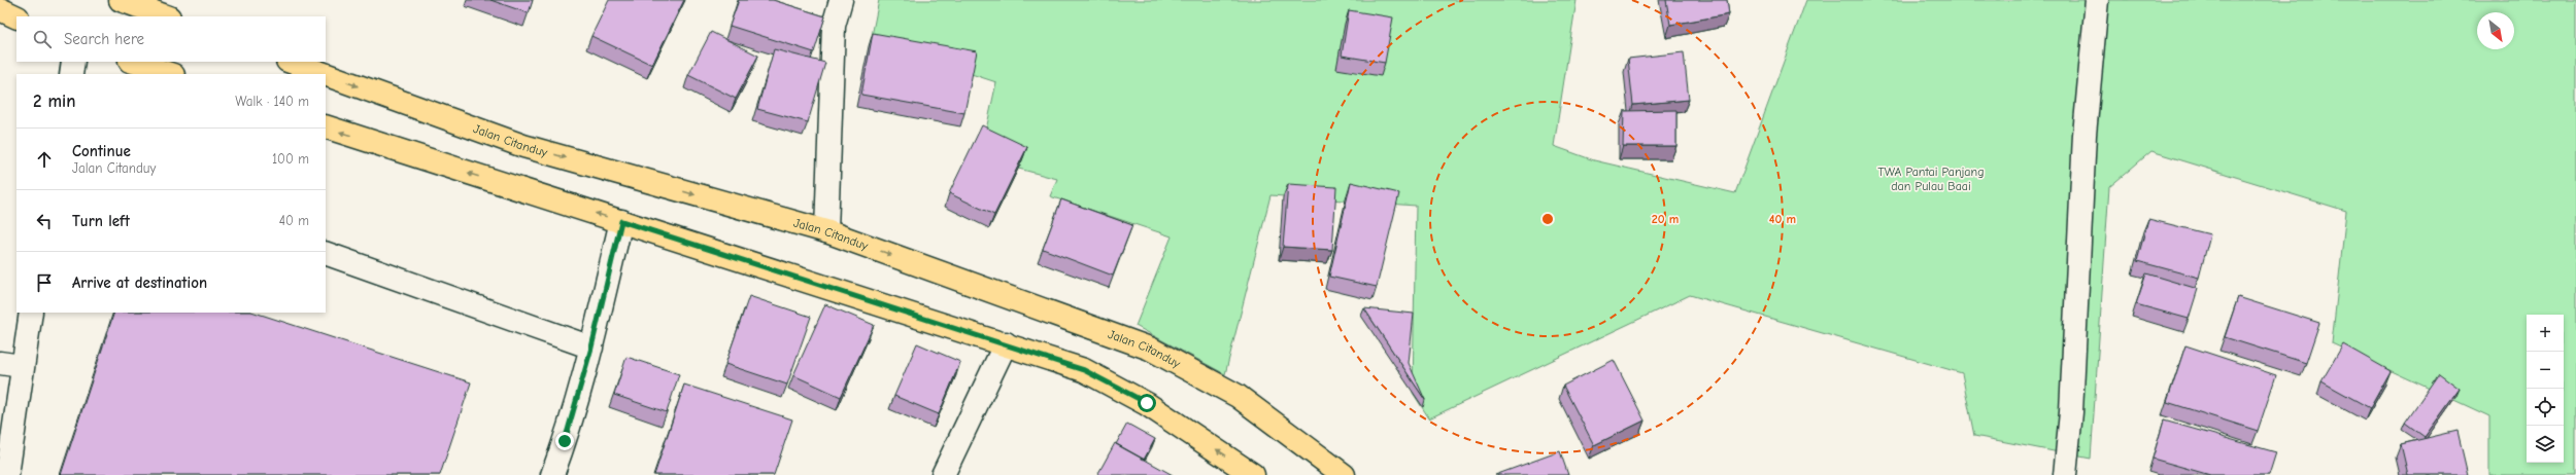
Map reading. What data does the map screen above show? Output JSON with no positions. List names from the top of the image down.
{
  "streets": {
    "main road": ["Jalan Citanduy"]
  },
  "parks": ["TWA Pantai Panjang dan Pulau Baai"],
  "north": "bottom right",
  "page": {
    "search": "Search here",
    "heading": ["2 min", "Walk · 140 m"],
    "list": [
      ["Continue", "Jalan Citanduy", "100 m"],
      ["Turn left", "40 m"],
      "Arrive at destination"
    ],
    "map_buttons": ["+", "−"]
  },
  "rings": ["20 m", "40 m"]
}
